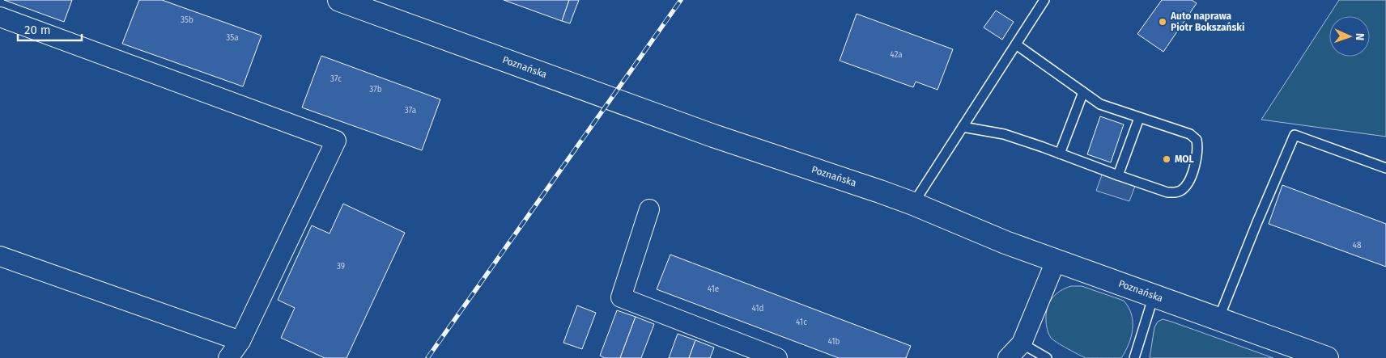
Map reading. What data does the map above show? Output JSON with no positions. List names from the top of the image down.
{
  "streets": {
    "main road": ["Poznańska"]
  },
  "places": ["Auto naprawa Piotr Bokszański", "MOL"],
  "house_numbers": [
    "35b",
    "35a",
    "42a",
    "37c",
    "37b",
    "37a",
    "48",
    "39",
    "41e",
    "41d",
    "41c",
    "41b"
  ],
  "scale_bar": "20 m",
  "north": "right"
}
